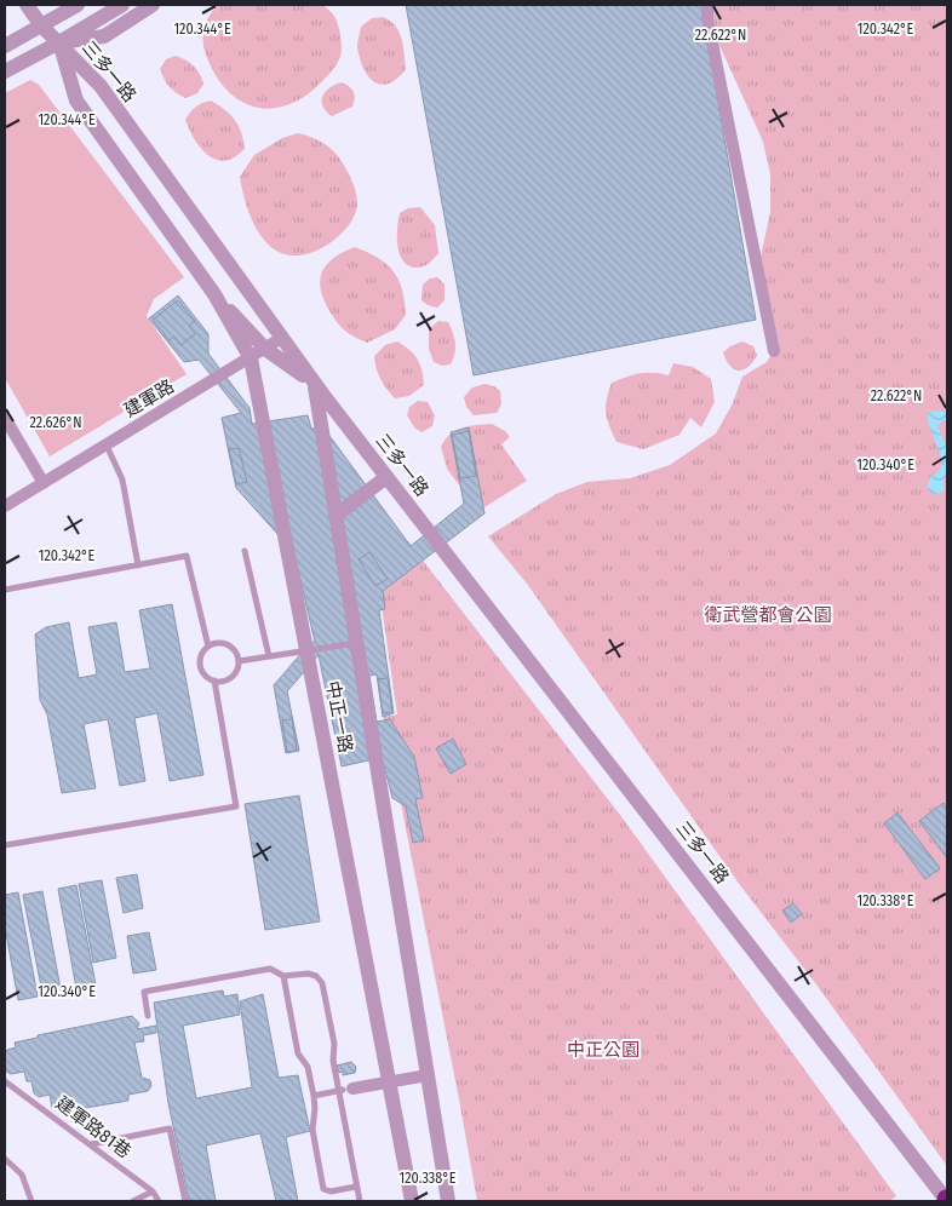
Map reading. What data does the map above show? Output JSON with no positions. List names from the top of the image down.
{
  "streets": {
    "street": ["三多一路", "建軍路", "中正一路"],
    "lane": ["建軍路81巷"]
  },
  "crossings": [
    ["三多一路", "建軍路"],
    ["三多一路", "中正一路"],
    ["建軍路", "中正一路"]
  ],
  "parks": ["衛武營都會公園", "中正公園"],
  "coordinates": [
    "120.342°E",
    "120.344°E",
    "22.622°N",
    "22.626°N",
    "120.340°E",
    "120.338°E"
  ]
}
